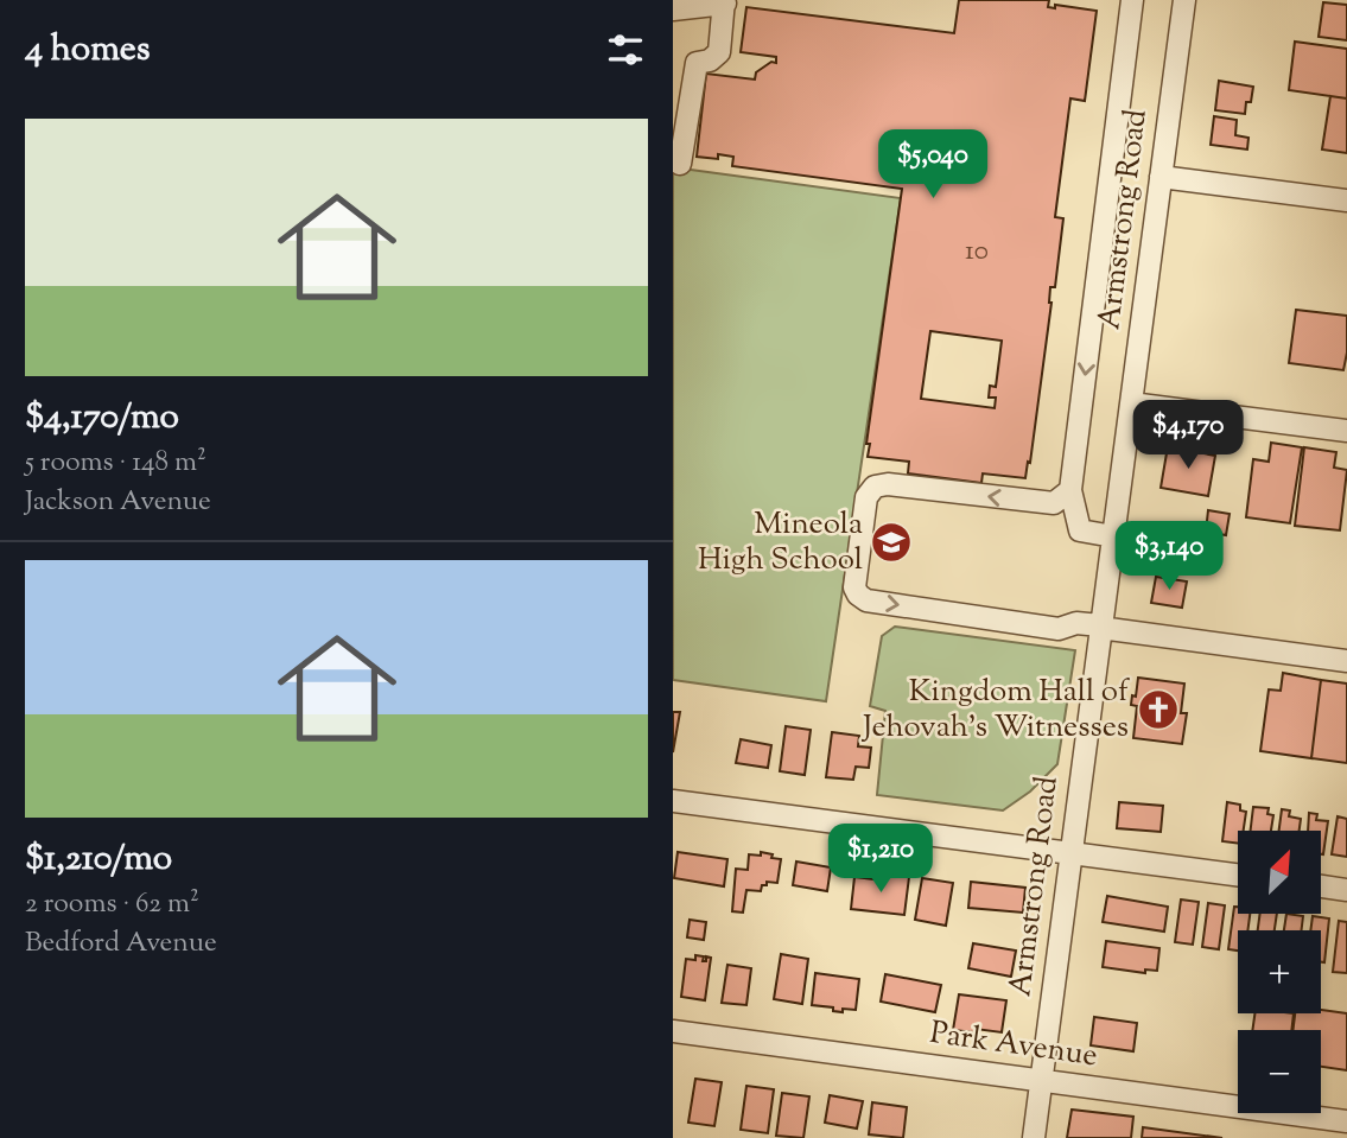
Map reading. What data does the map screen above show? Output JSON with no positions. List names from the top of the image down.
{
  "streets": {
    "street": ["Armstrong Road", "Park Avenue"]
  },
  "crossings": [
    ["Armstrong Road", "Park Avenue"]
  ],
  "places": {
    "school or university": ["Mineola High School"],
    "church": ["Kingdom Hall of Jehovah’s Witnesses"]
  },
  "house_numbers": ["10"],
  "north": "top right",
  "page": {
    "heading": "4 homes",
    "list": [
      {
        "name": "$4,170/mo",
        "note": "5 rooms · 148 m² · Jackson Avenue"
      },
      {
        "name": "$1,210/mo",
        "note": "2 rooms · 62 m² · Bedford Avenue"
      }
    ],
    "price": [
      "$5,040",
      "$4,170",
      "$3,140",
      "$1,210"
    ],
    "map_buttons": ["+", "−"]
  }
}
